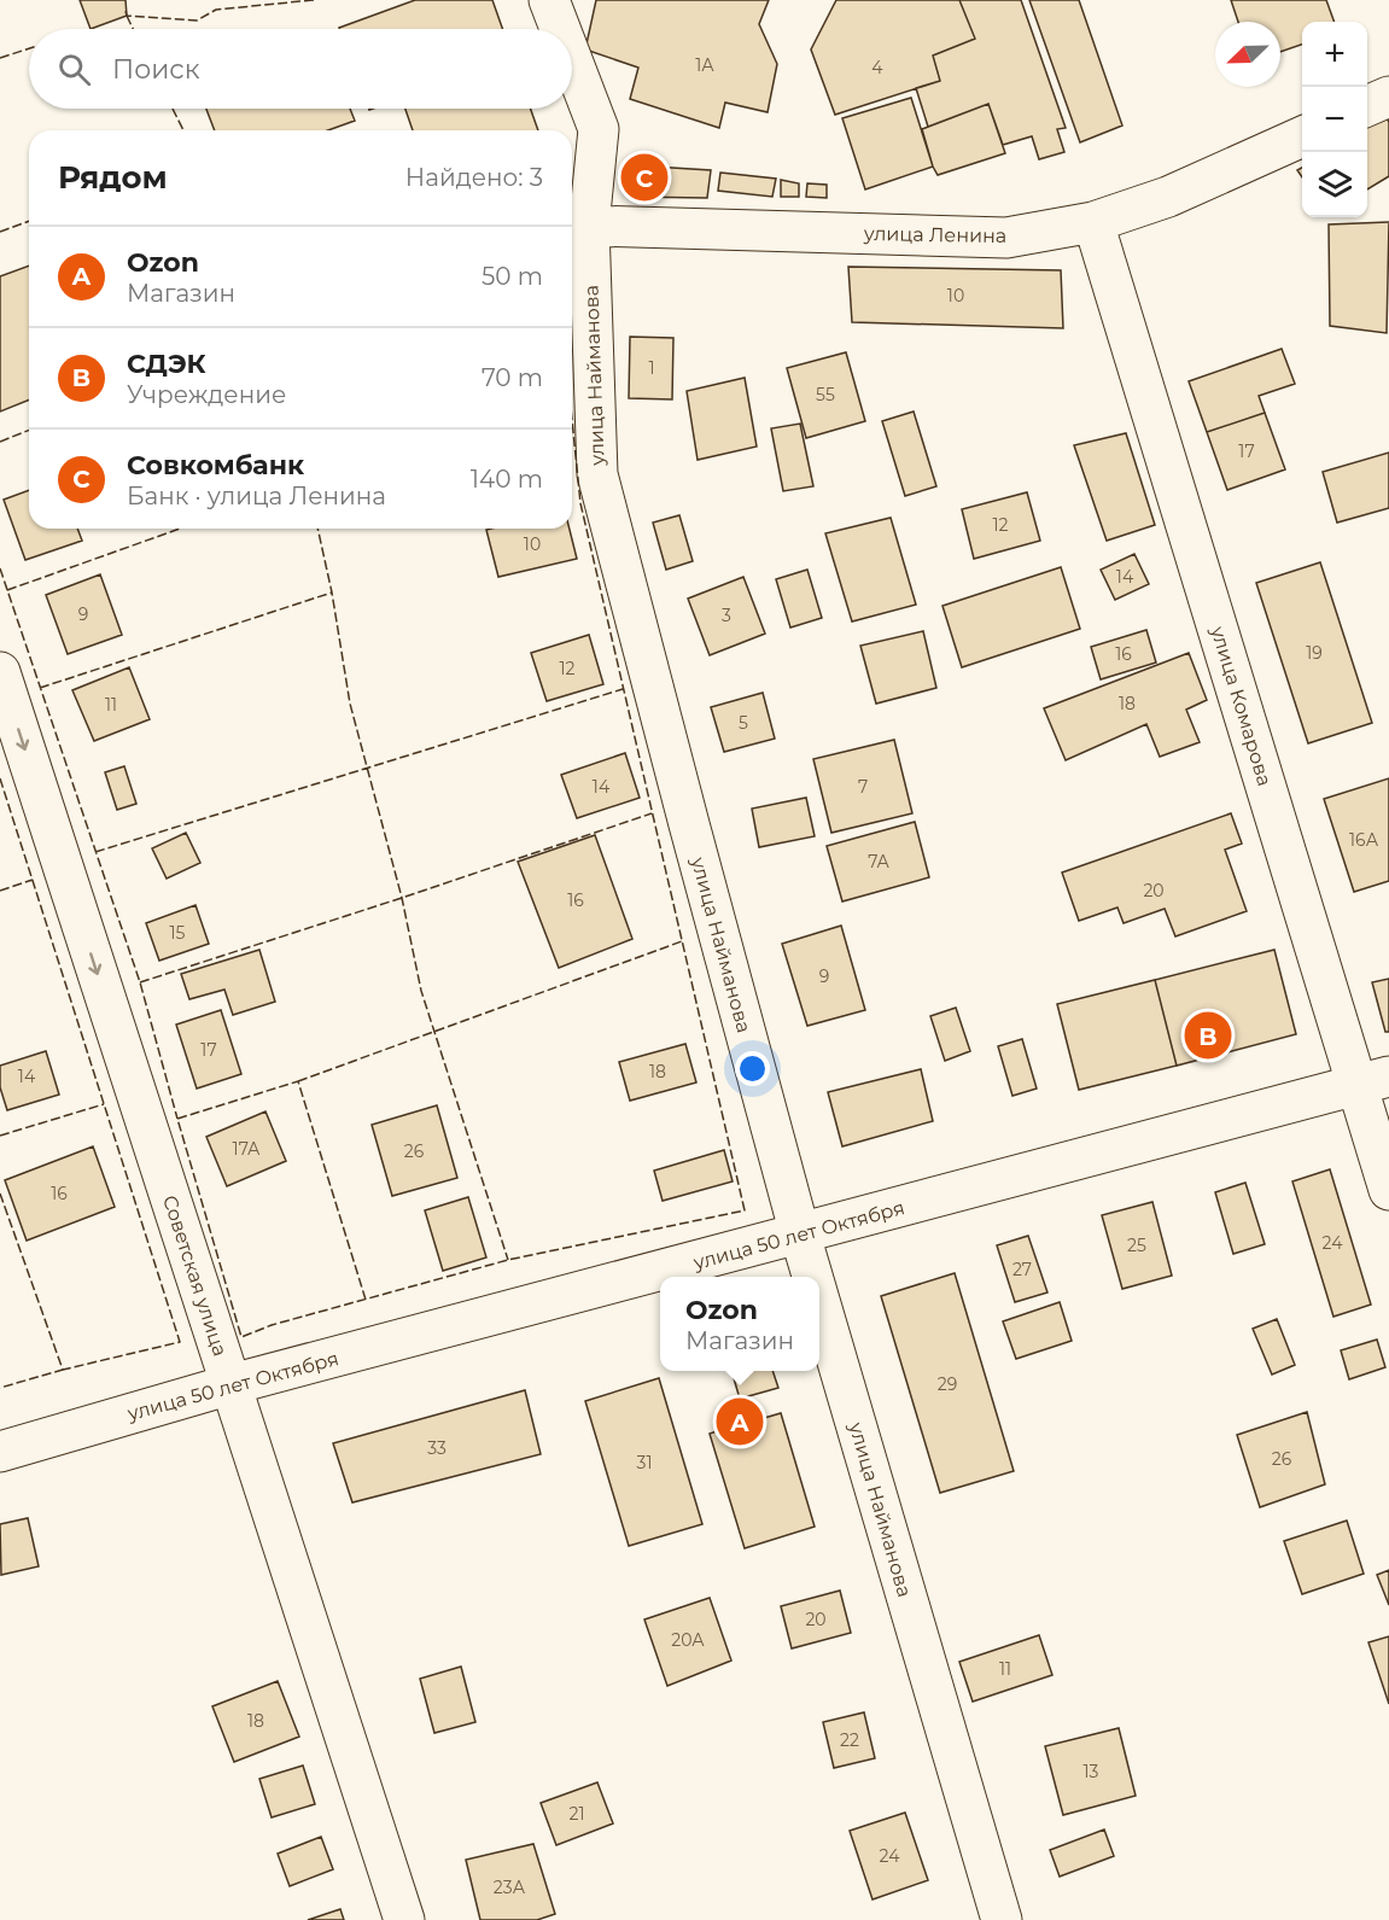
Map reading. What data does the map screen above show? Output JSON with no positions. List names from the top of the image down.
{
  "streets": {
    "street": [
      "улица Ленина",
      "улица Найманова",
      "улица Комарова",
      "улица 50 лет Октября",
      "Советская улица"
    ]
  },
  "crossings": [
    ["улица Ленина", "улица Найманова"],
    ["улица Ленина", "улица Комарова"],
    ["улица Найманова", "улица 50 лет Октября"],
    ["улица Комарова", "улица 50 лет Октября"],
    ["улица 50 лет Октября", "Советская улица"]
  ],
  "one_way": ["Советская улица"],
  "house_numbers": [
    "1А",
    "4",
    "10",
    "1",
    "55",
    "17",
    "12",
    "10",
    "14",
    "9",
    "3",
    "19",
    "16",
    "12",
    "18",
    "11",
    "5",
    "14",
    "7",
    "16А",
    "7А",
    "20",
    "16",
    "15",
    "9",
    "17",
    "18",
    "14",
    "17А",
    "26",
    "16",
    "24",
    "25",
    "27",
    "29",
    "33",
    "26",
    "31",
    "20",
    "20А",
    "11",
    "18",
    "22",
    "13",
    "21",
    "24",
    "23А"
  ],
  "north": "bottom left",
  "page": {
    "map_buttons": ["+", "−"],
    "search": "Поиск",
    "heading": ["Рядом", "Найдено: 3"],
    "pins": ["C", "B", "A"],
    "list": [
      {
        "mark": "A",
        "name": "Ozon",
        "note": "Магазин",
        "value": "50 m"
      },
      {
        "mark": "B",
        "name": "СДЭК",
        "note": "Учреждение",
        "value": "70 m"
      },
      {
        "mark": "C",
        "name": "Совкомбанк",
        "note": "Банк · улица Ленина",
        "value": "140 m"
      }
    ],
    "popup": ["Ozon", "Магазин"]
  }
}
